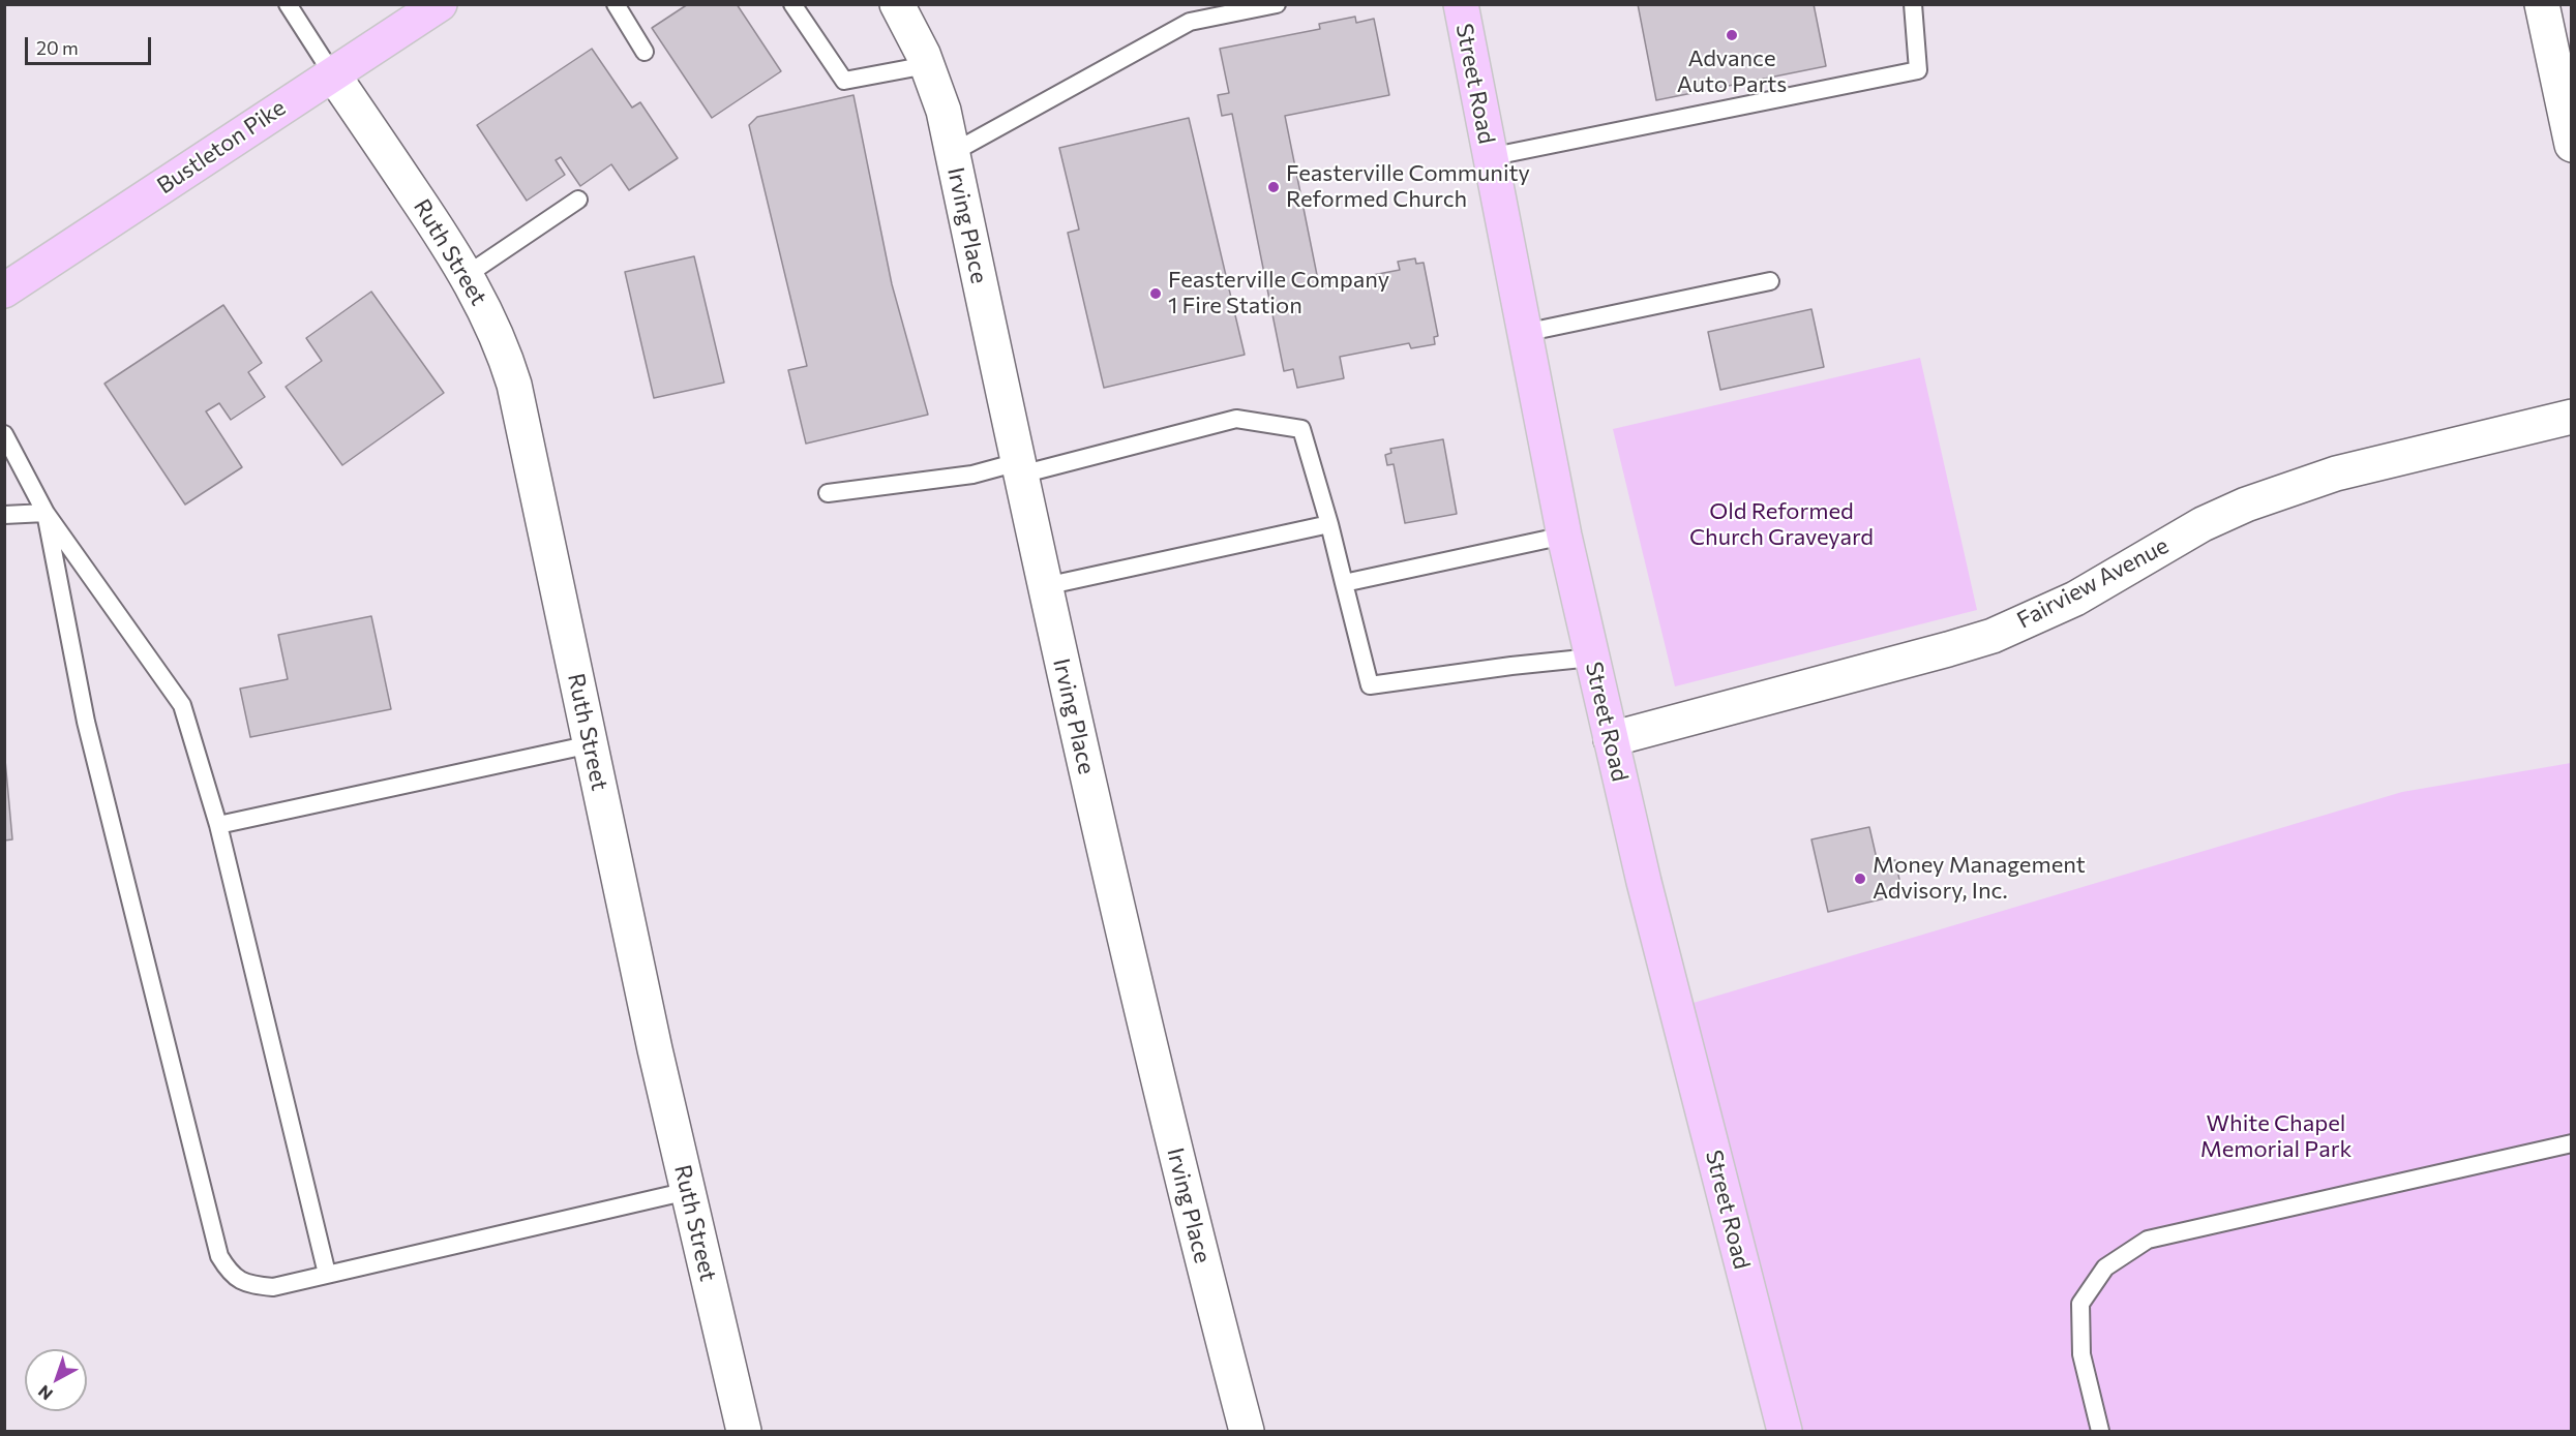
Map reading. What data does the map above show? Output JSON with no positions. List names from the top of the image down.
{
  "streets": {
    "main road": ["Street Road", "Bustleton Pike"],
    "street": ["Irving Place", "Ruth Street", "Fairview Avenue"]
  },
  "crossings": [
    ["Street Road", "Fairview Avenue"],
    ["Bustleton Pike", "Ruth Street"]
  ],
  "parks": ["Old Reformed Church Graveyard", "White Chapel Memorial Park"],
  "places": [
    "Advance Auto Parts",
    "Feasterville Community Reformed Church",
    "Feasterville Company 1 Fire Station",
    "Money Management Advisory, Inc."
  ],
  "scale_bar": "20 m",
  "north": "bottom left"
}
